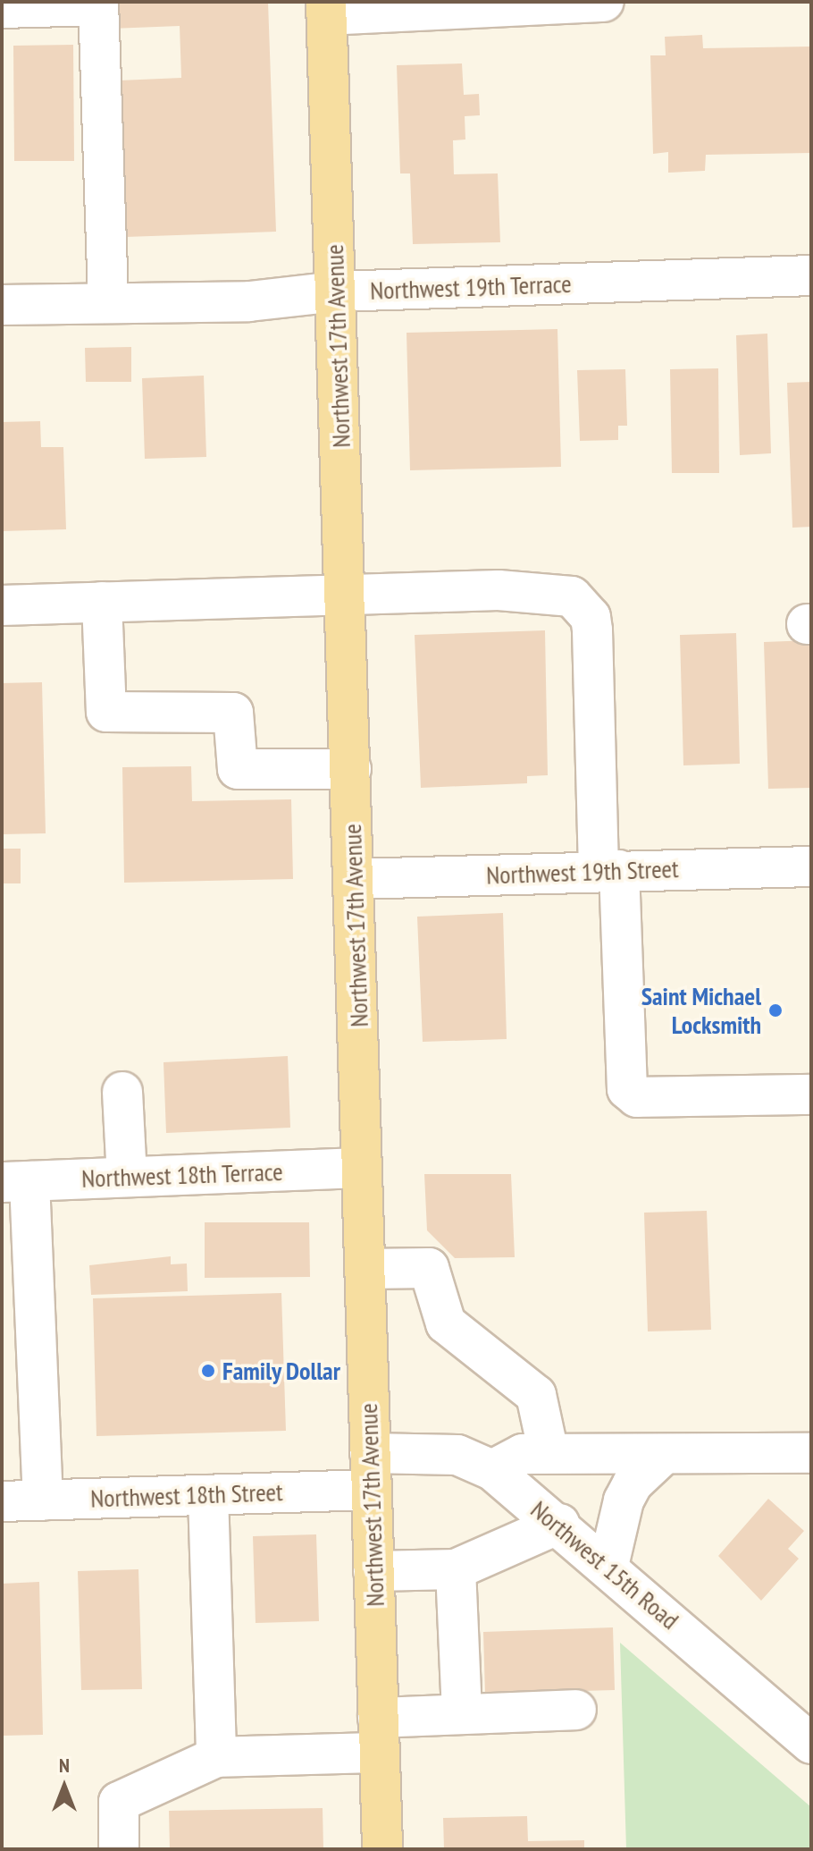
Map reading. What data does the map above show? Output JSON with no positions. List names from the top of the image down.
{
  "streets": {
    "main road": ["Northwest 17th Avenue"],
    "street": [
      "Northwest 19th Terrace",
      "Northwest 19th Street",
      "Northwest 18th Terrace",
      "Northwest 18th Street",
      "Northwest 15th Road"
    ]
  },
  "crossings": [
    ["Northwest 19th Terrace", "Northwest 17th Avenue"],
    ["Northwest 17th Avenue", "Northwest 19th Street"],
    ["Northwest 17th Avenue", "Northwest 18th Terrace"],
    ["Northwest 17th Avenue", "Northwest 18th Street"],
    ["Northwest 17th Avenue", "Northwest 15th Road"],
    ["Northwest 18th Street", "Northwest 15th Road"]
  ],
  "places": ["Saint Michael Locksmith", "Family Dollar"],
  "north": "top"
}
